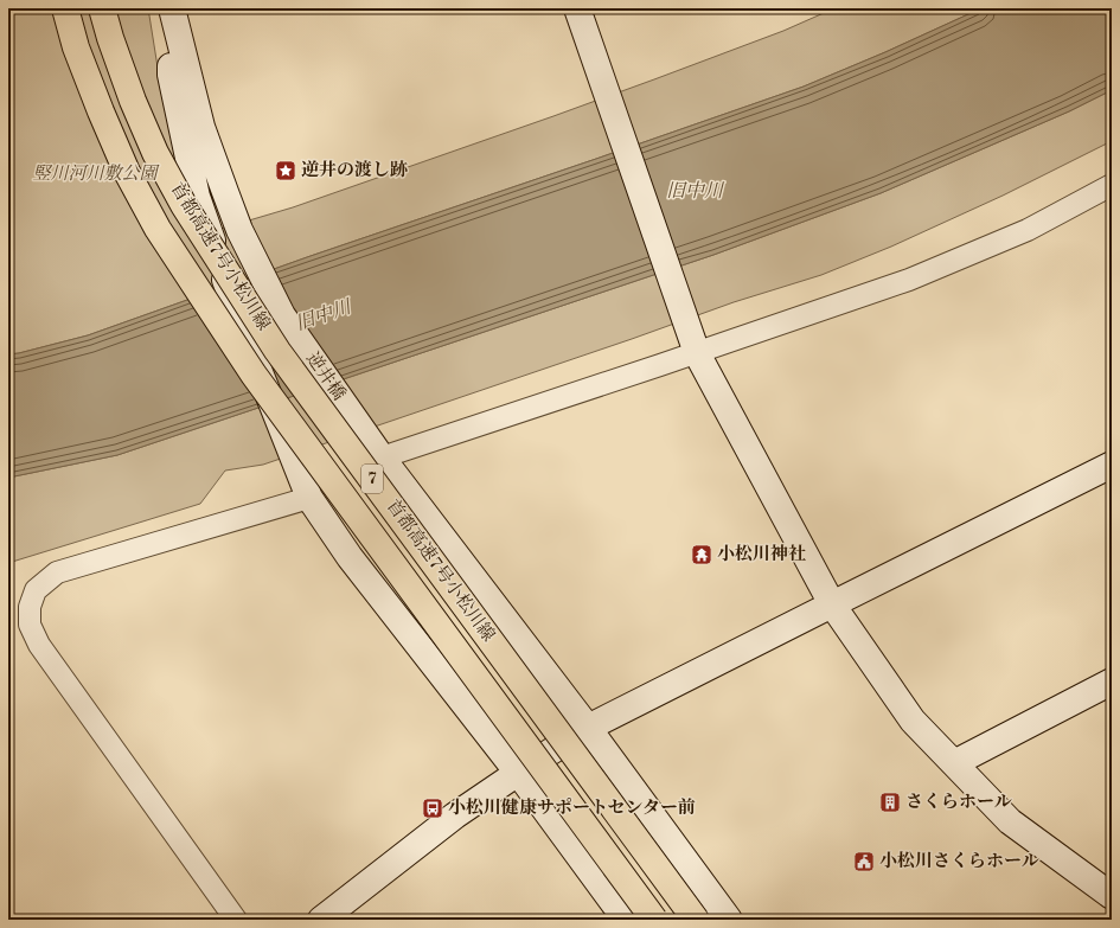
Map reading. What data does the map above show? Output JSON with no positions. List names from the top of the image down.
{
  "streets": {
    "highway": ["首都高速7号小松川線", "7"],
    "street": ["逆井橋"]
  },
  "water": ["旧中川"],
  "parks": ["竪川河川敷公園"],
  "places": {
    "place": ["逆井の渡し跡"],
    "temple": ["小松川神社"],
    "building": ["さくらホール"],
    "bus stop": ["小松川健康サポートセンター前"],
    "public building": ["小松川さくらホール"]
  }
}
